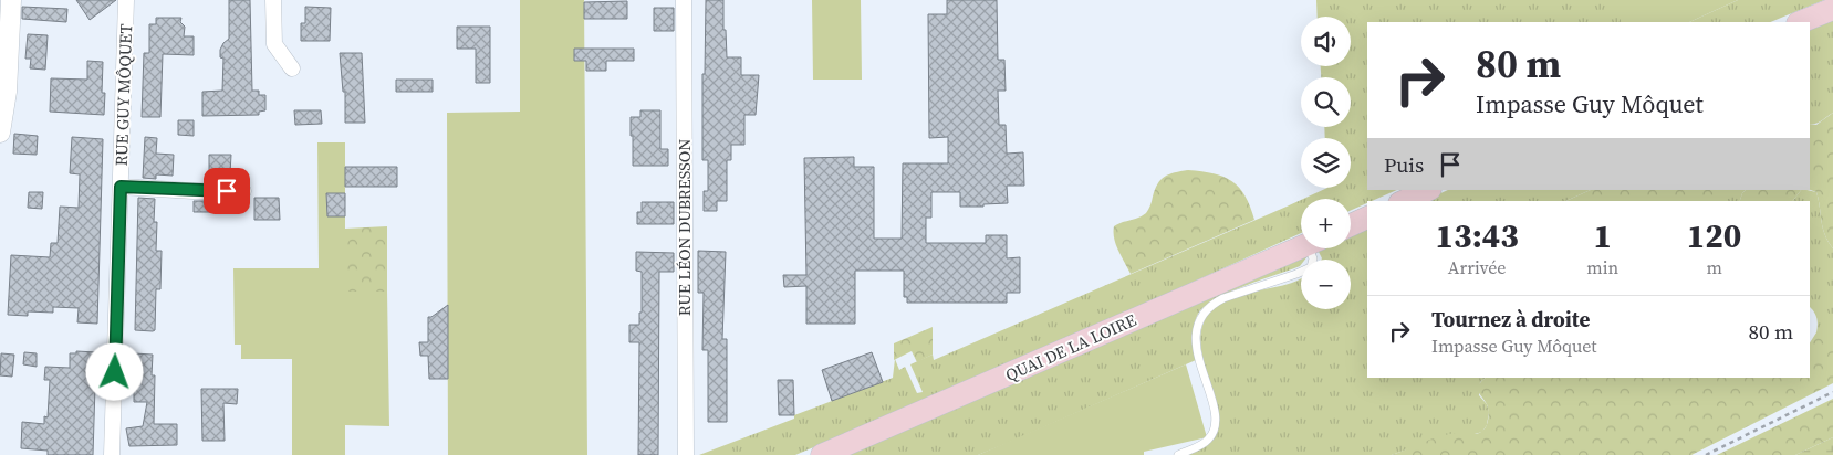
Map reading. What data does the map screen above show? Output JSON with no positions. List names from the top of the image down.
{
  "streets": {
    "main road": ["QUAI DE LA LOIRE"],
    "street": ["RUE GUY MÔQUET", "RUE LÉON DUBRESSON"]
  },
  "page": {
    "map_buttons": ["+", "−"],
    "turn": ["80 m", "Impasse Guy Môquet"],
    "then": "Puis",
    "eta": [
      "13:43",
      "Arrivée",
      "1",
      "min",
      "120",
      "m"
    ],
    "list": [
      {
        "name": "Tournez à droite",
        "note": "Impasse Guy Môquet",
        "value": "80 m"
      }
    ]
  }
}
